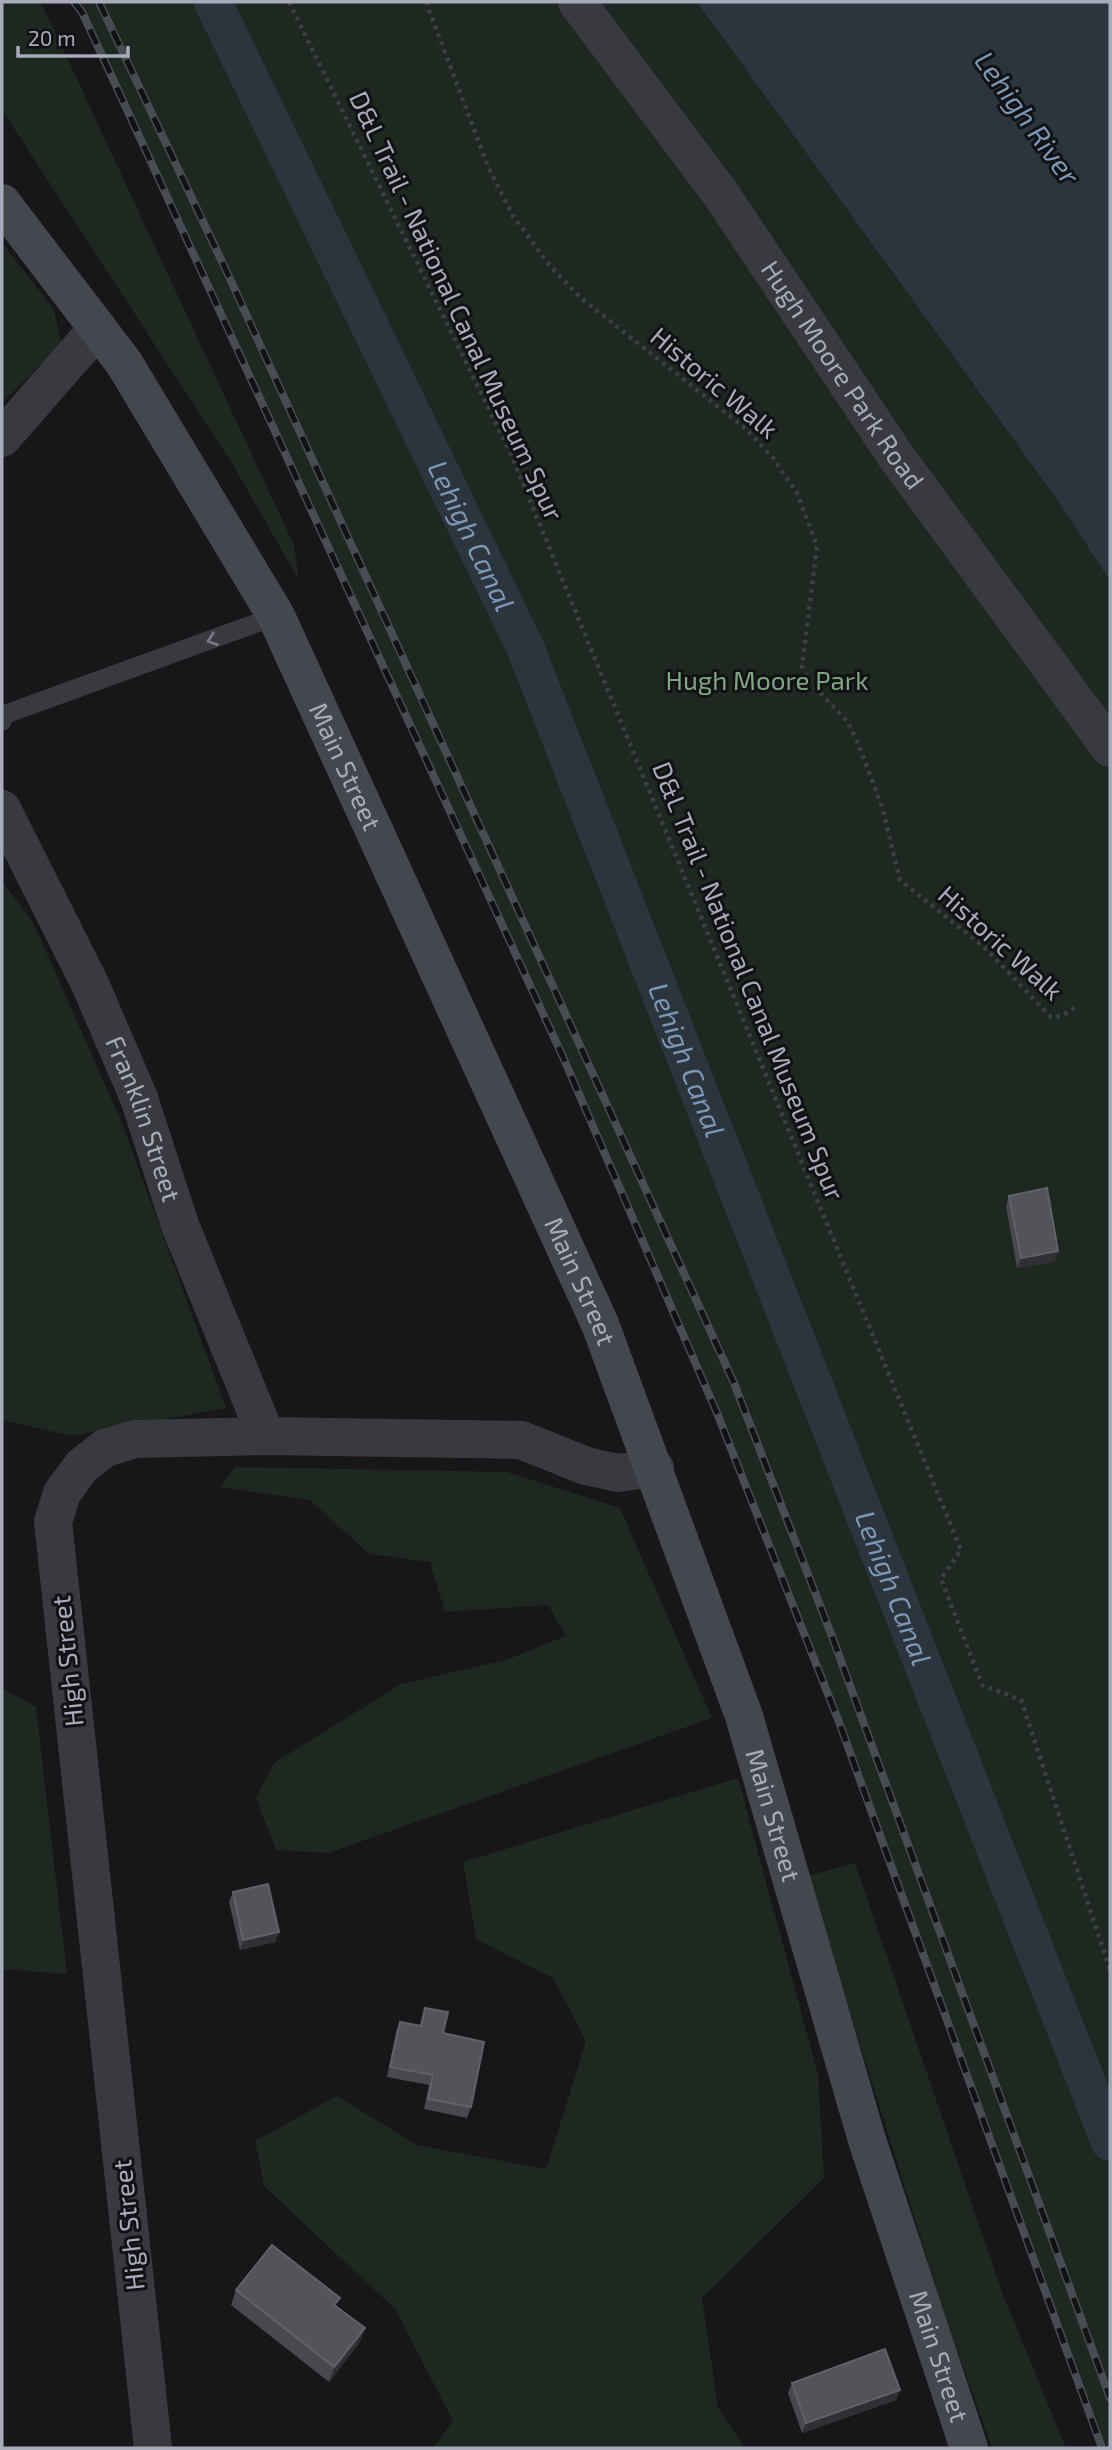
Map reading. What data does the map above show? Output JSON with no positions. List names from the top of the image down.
{
  "streets": {
    "street": [
      "Hugh Moore Park Road",
      "Main Street",
      "Franklin Street",
      "High Street"
    ],
    "path": ["D&L Trail - National Canal Museum Spur", "Historic Walk"]
  },
  "crossings": [
    ["Main Street", "High Street"],
    ["Franklin Street", "High Street"]
  ],
  "water": ["Lehigh River", "Lehigh Canal"],
  "parks": ["Hugh Moore Park"],
  "scale_bar": "20 m"
}
